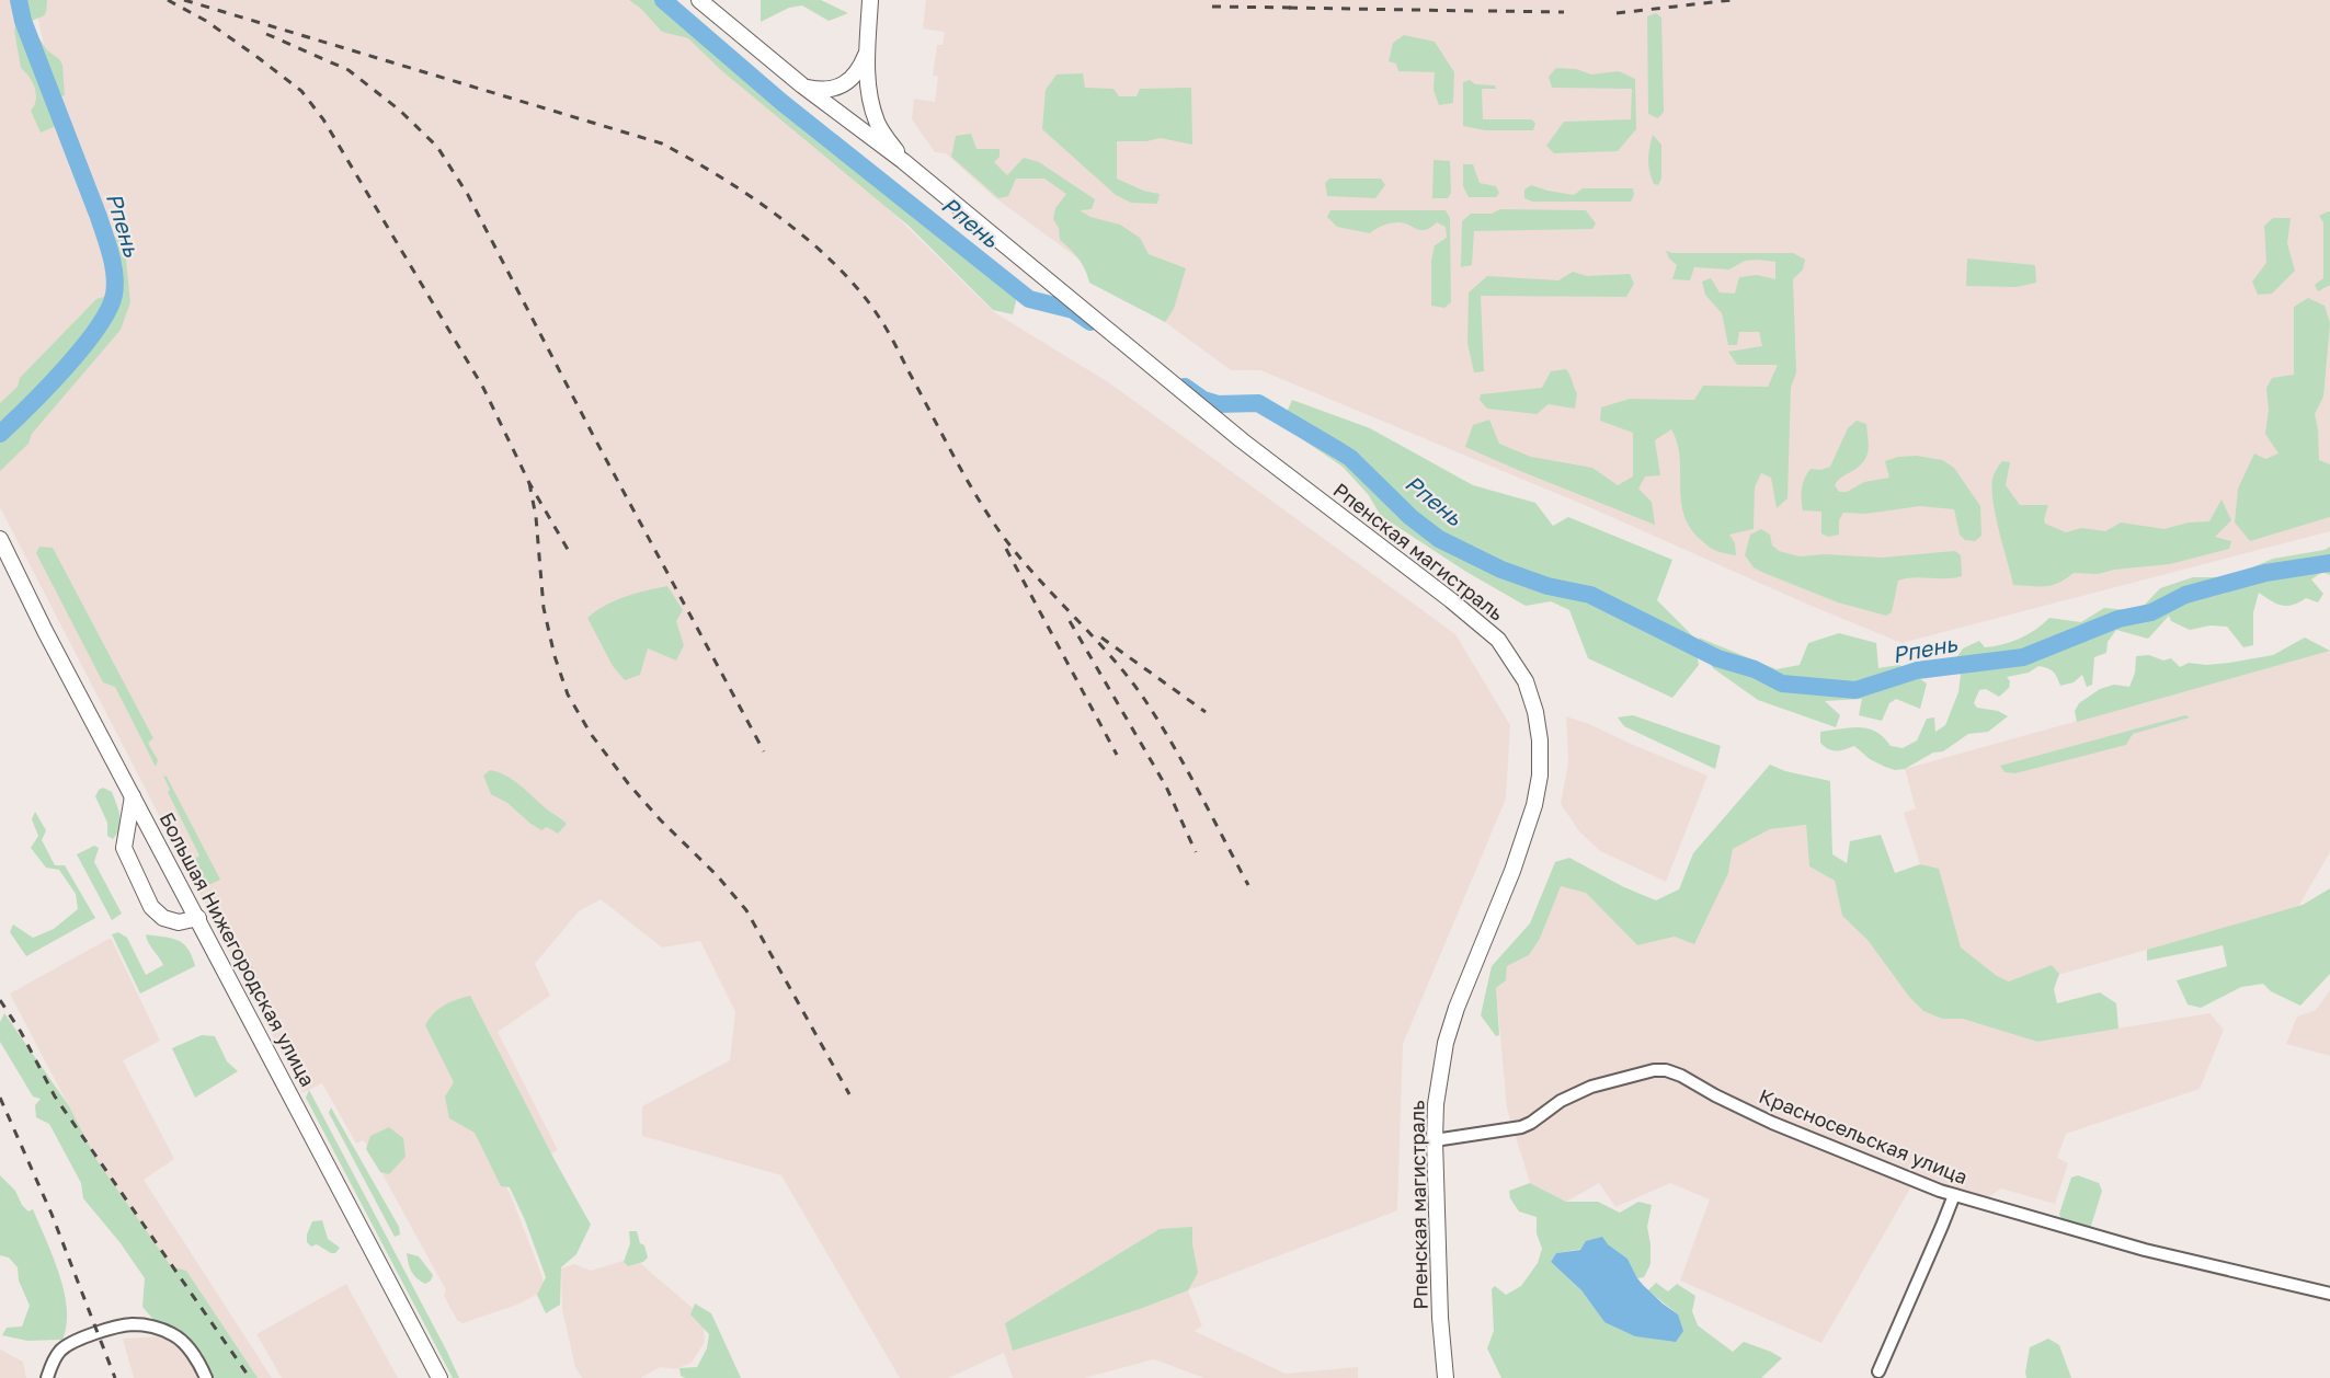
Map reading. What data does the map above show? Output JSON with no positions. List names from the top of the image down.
{
  "streets": {
    "main road": ["Рпенская магистраль", "Большая Нижегородская улица"],
    "street": ["Красносельская улица"]
  },
  "crossings": [
    ["Рпенская магистраль", "Красносельская улица"]
  ],
  "water": ["Рпень"]
}
